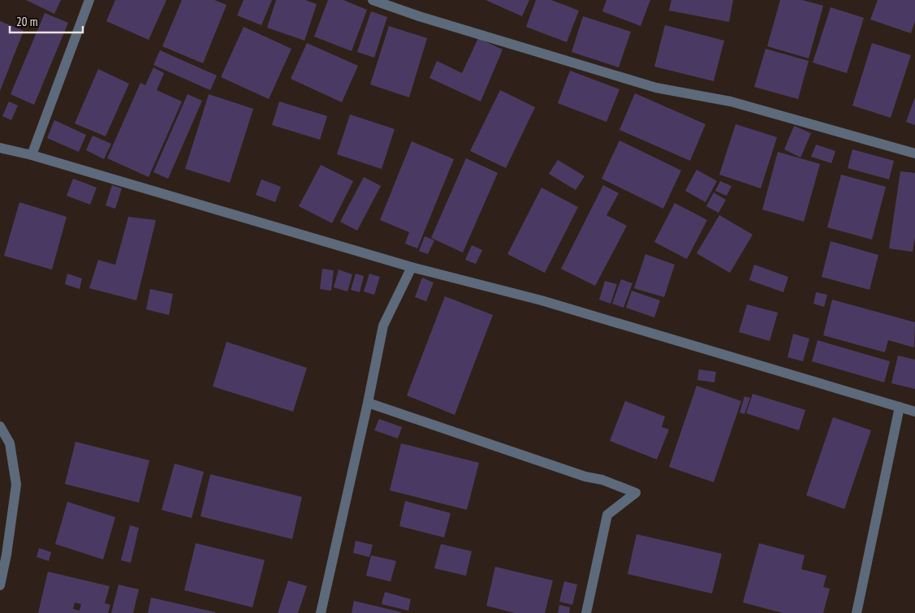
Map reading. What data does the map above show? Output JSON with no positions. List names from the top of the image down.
{
  "scale_bar": "20 m"
}
